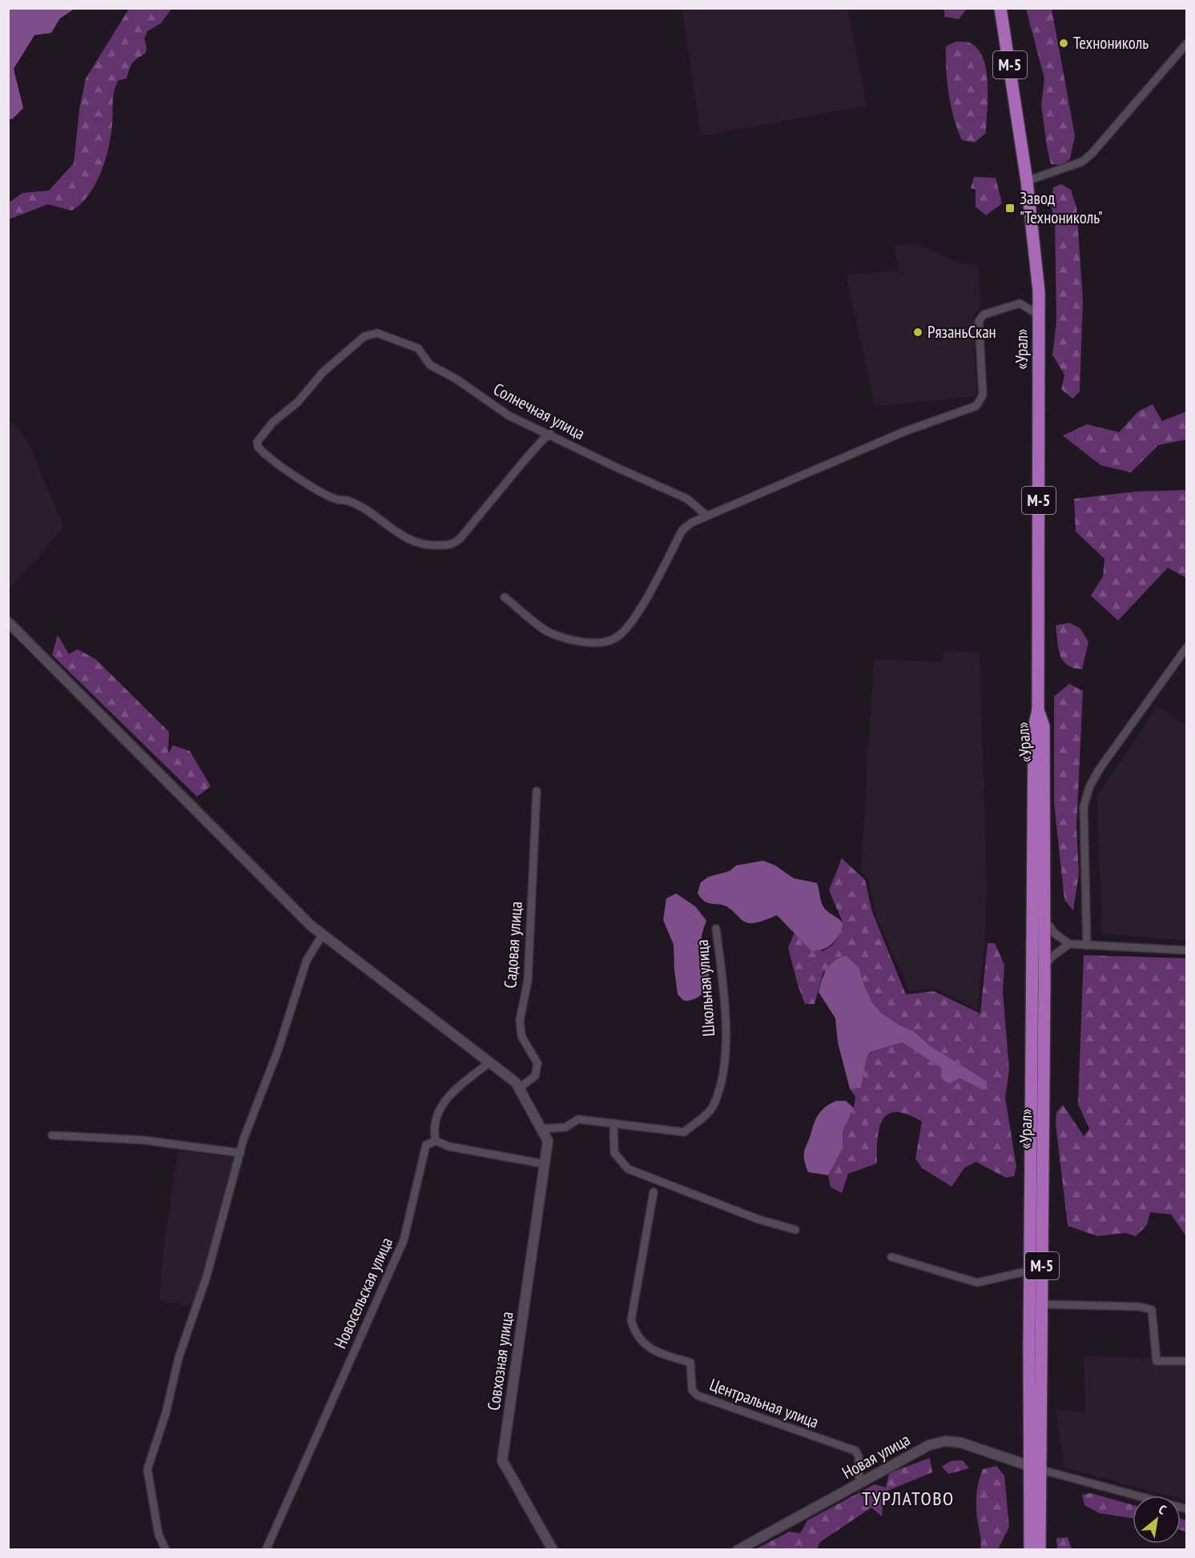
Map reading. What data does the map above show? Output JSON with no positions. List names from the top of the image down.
{
  "streets": {
    "highway": ["М-5", "«Урал»"],
    "street": [
      "Солнечная улица",
      "Садовая улица",
      "Школьная улица",
      "Новосельская улица",
      "Совхозная улица",
      "Центральная улица",
      "Новая улица"
    ]
  },
  "crossings": [
    ["«Урал»", "Новая улица"],
    ["Садовая улица", "Совхозная улица"],
    ["Школьная улица", "Совхозная улица"],
    ["Центральная улица", "Новая улица"]
  ],
  "districts": ["ТУРЛАТОВО"],
  "places": {
    "other": ["Технониколь", "РязаньСкан"],
    "transit": ["Завод \"Технониколь\""]
  },
  "north": "top right"
}
